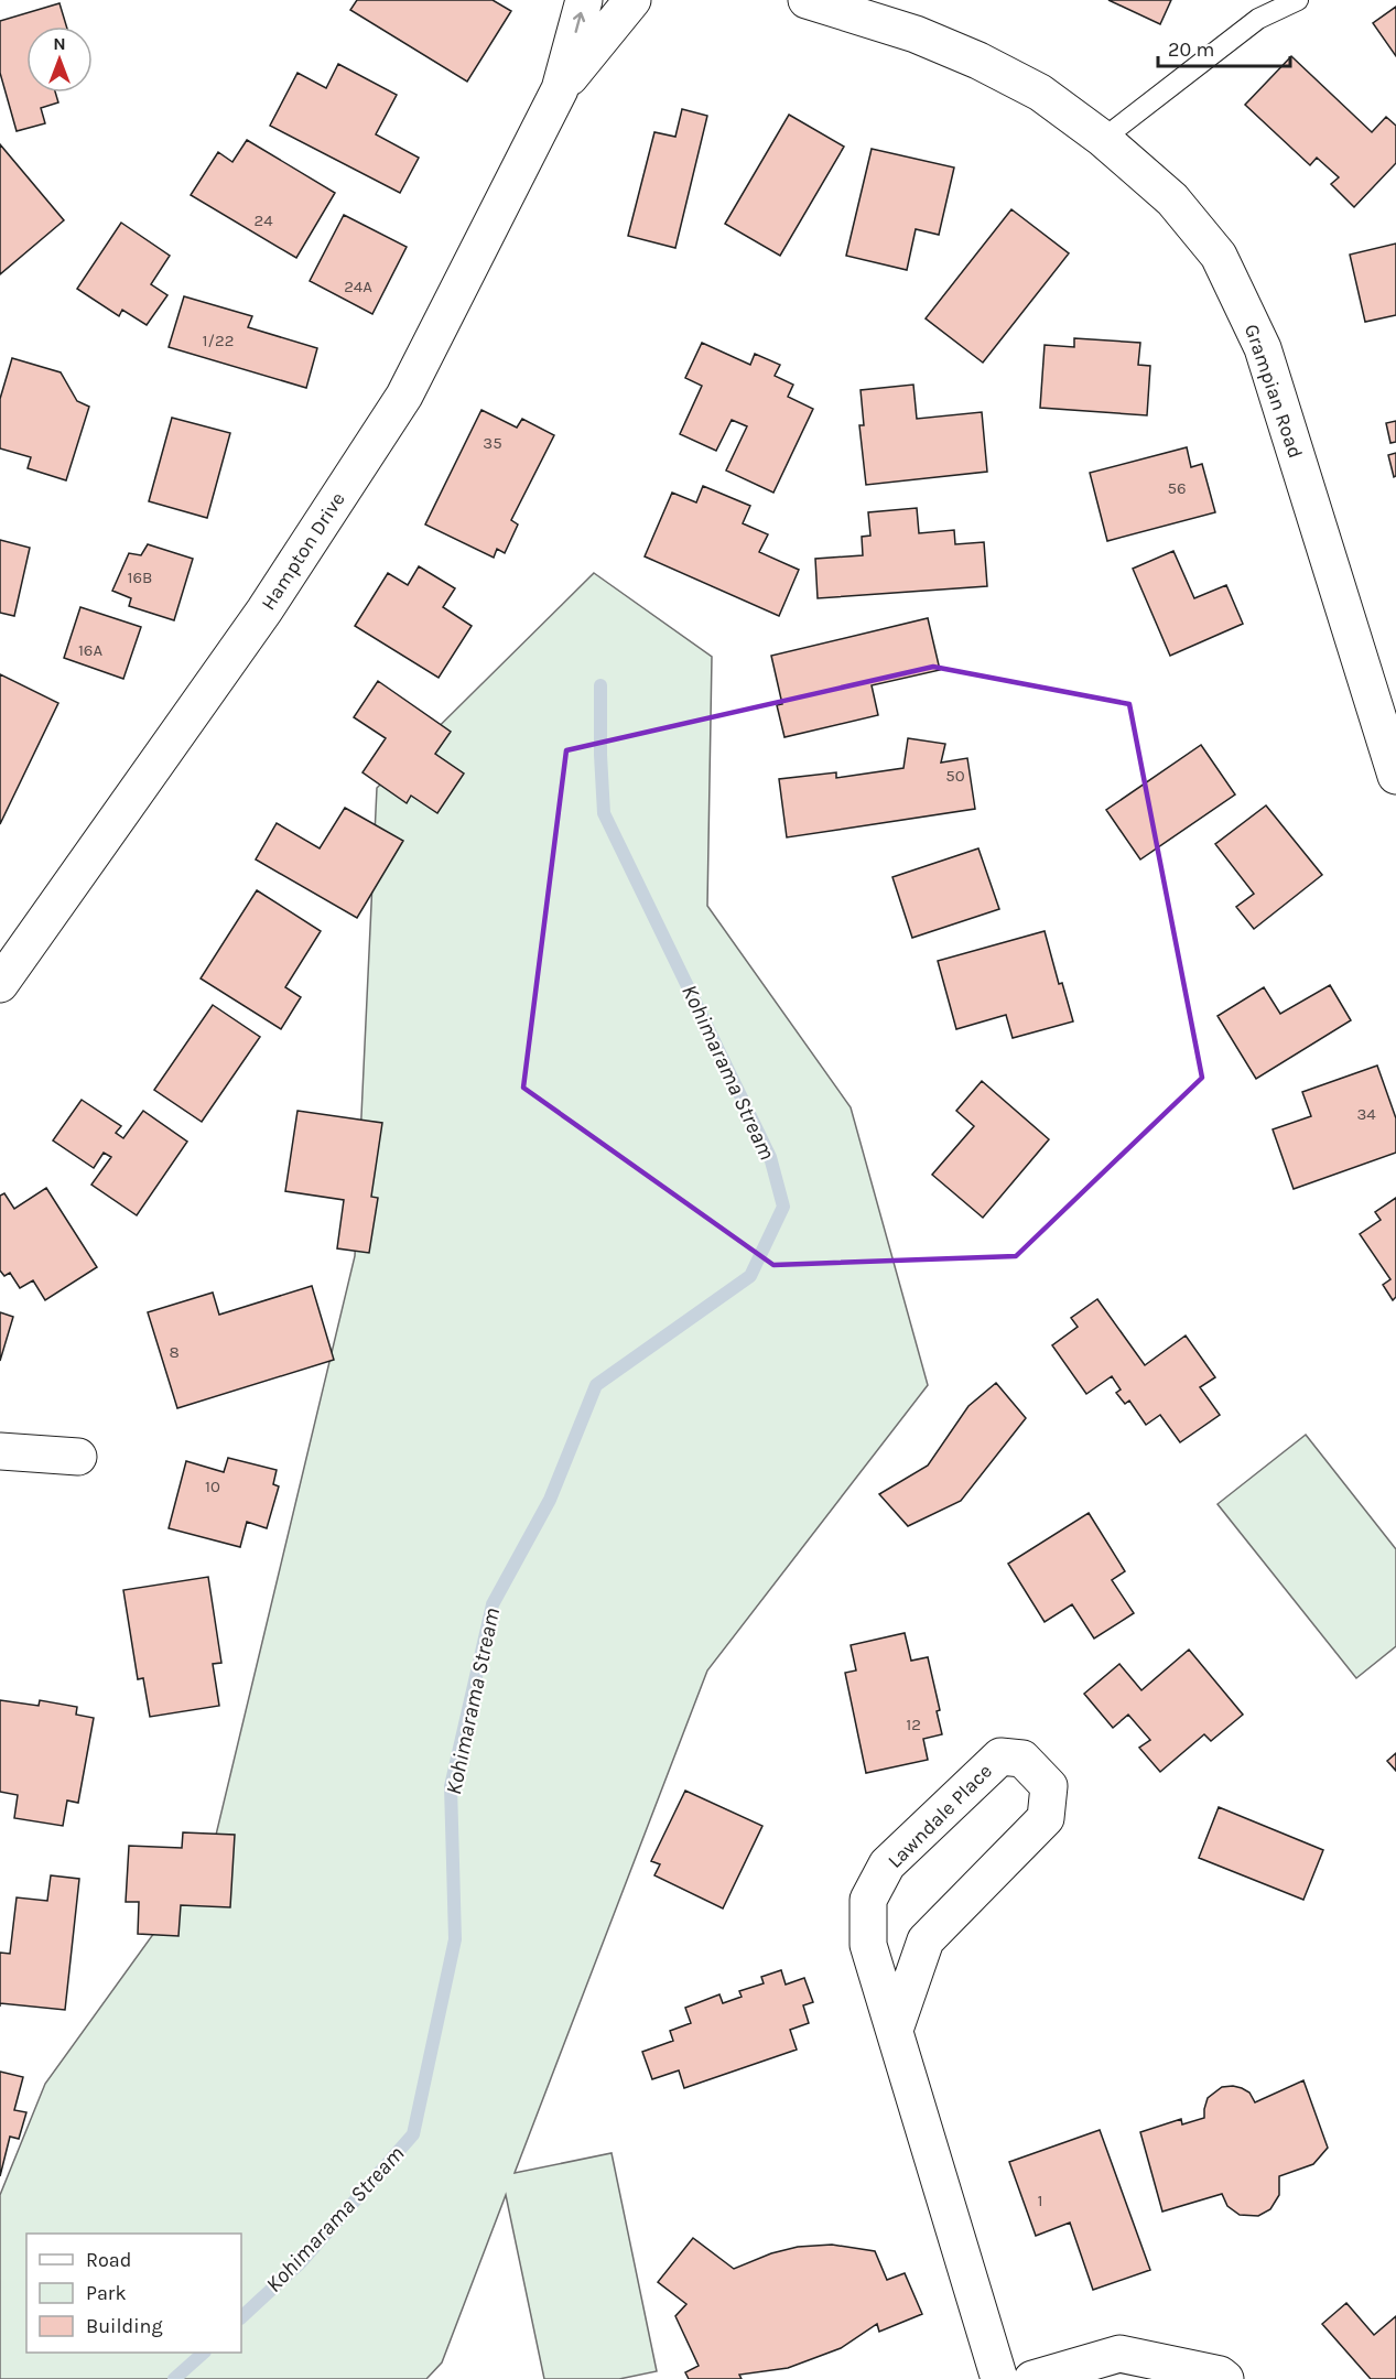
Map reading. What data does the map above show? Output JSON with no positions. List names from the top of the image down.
{
  "streets": {
    "street": ["Grampian Road", "Hampton Drive", "Lawndale Place"]
  },
  "water": ["Kohimarama Stream"],
  "house_numbers": [
    "24",
    "24A",
    "1/22",
    "35",
    "56",
    "16B",
    "16A",
    "50",
    "34",
    "8",
    "10",
    "12",
    "1"
  ],
  "legend": ["Road", "Park", "Building"],
  "scale_bar": "20 m",
  "north": "top"
}
